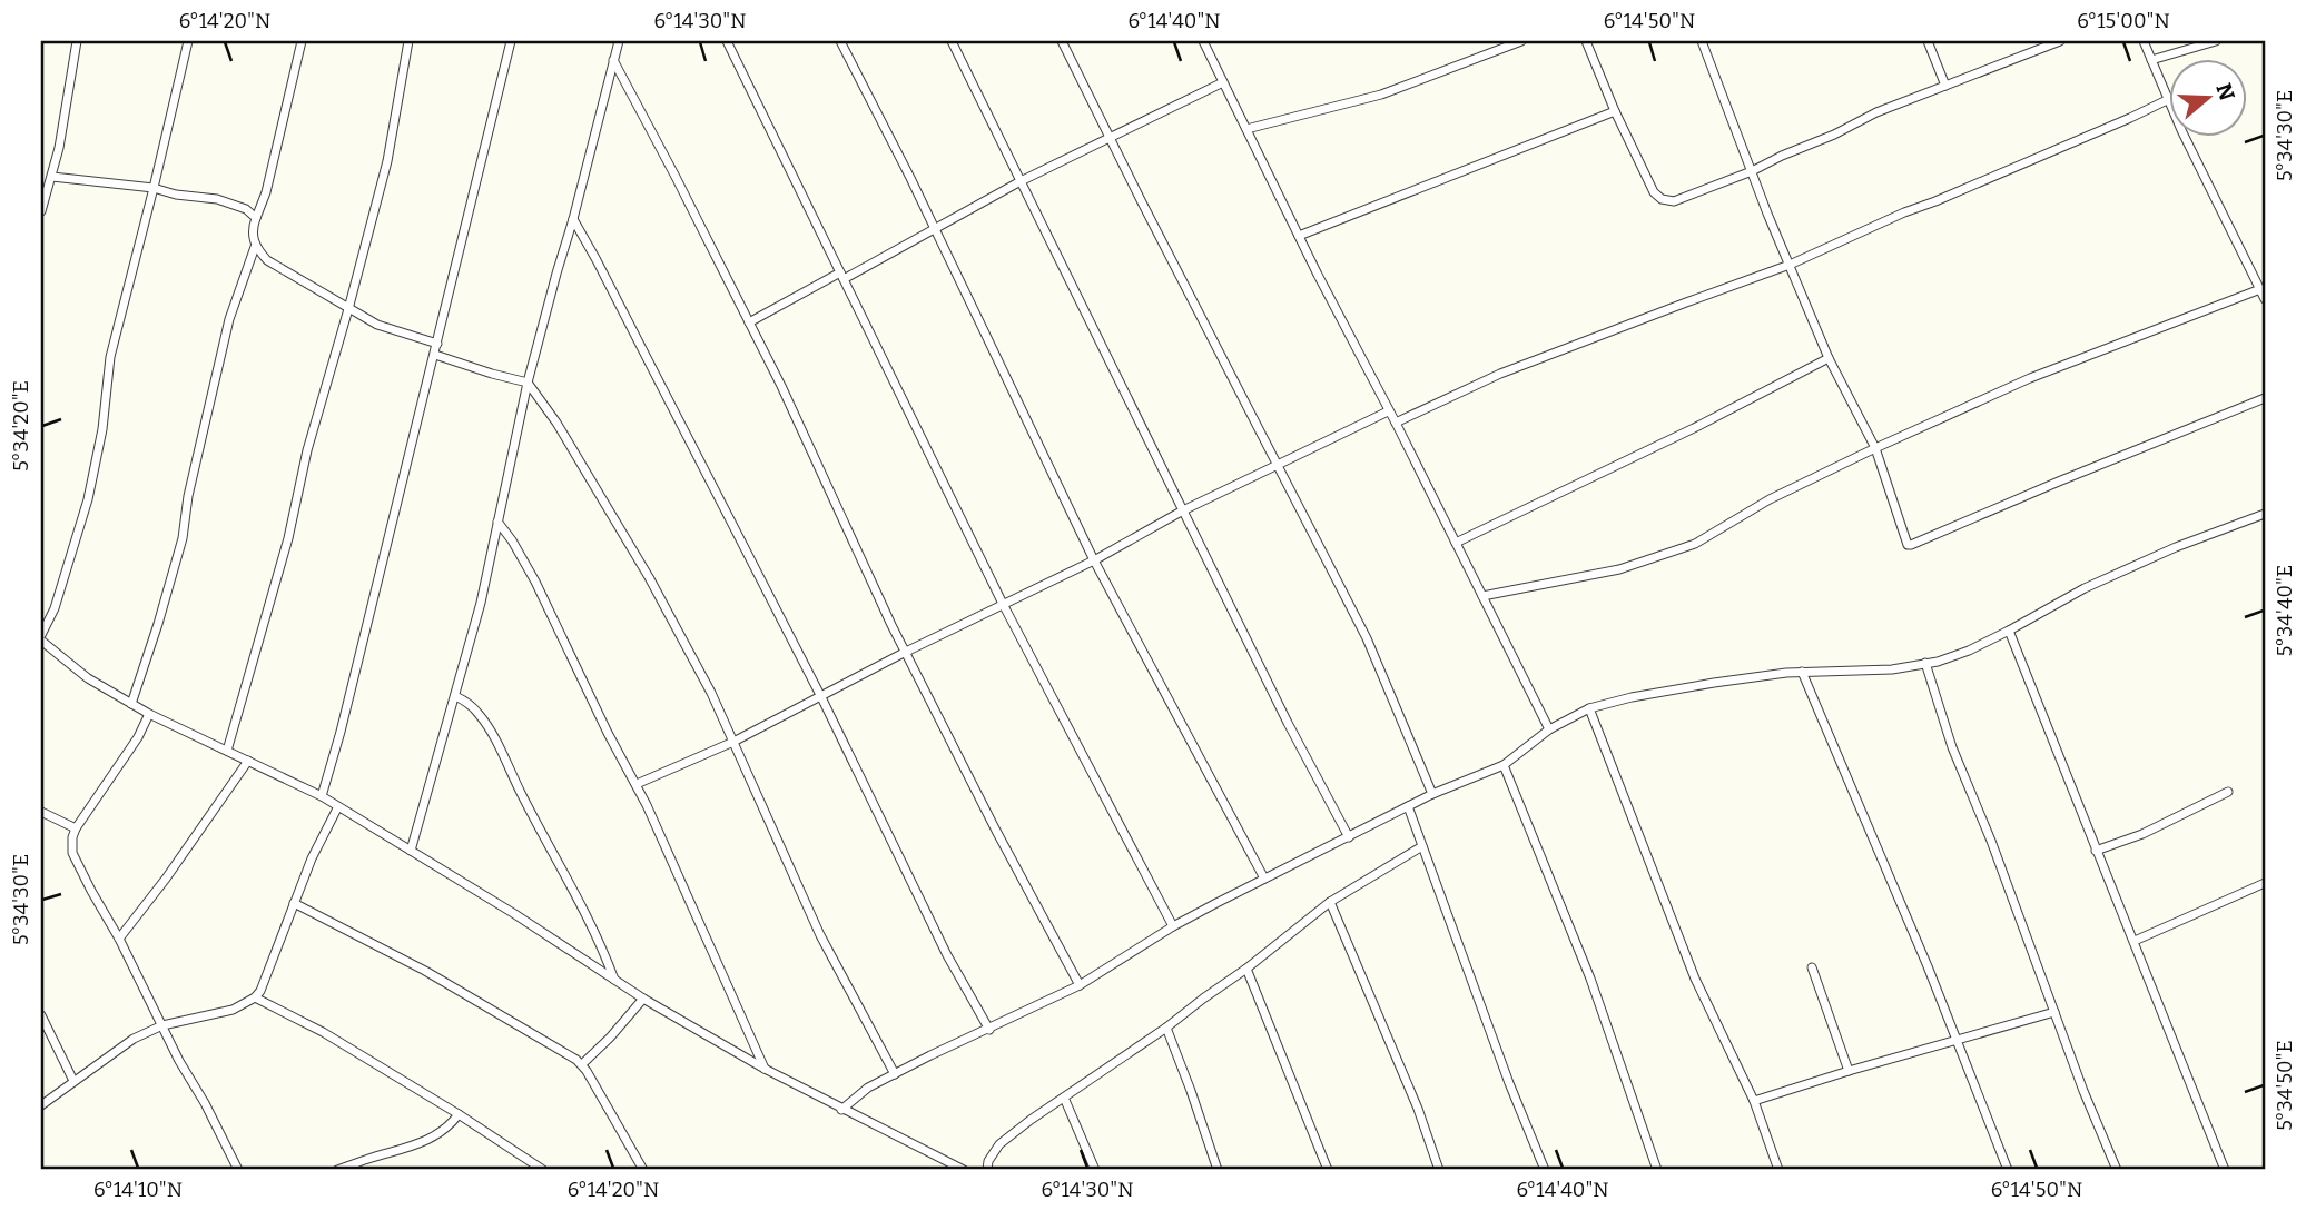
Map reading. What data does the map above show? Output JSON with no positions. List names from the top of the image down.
{
  "north": "right",
  "coordinates": [
    "6°14'20\"N",
    "6°14'30\"N",
    "6°14'40\"N",
    "6°14'50\"N",
    "6°15'00\"N",
    "5°34'30\"E",
    "5°34'20\"E",
    "5°34'40\"E",
    "5°34'50\"E",
    "6°14'10\"N"
  ]
}
